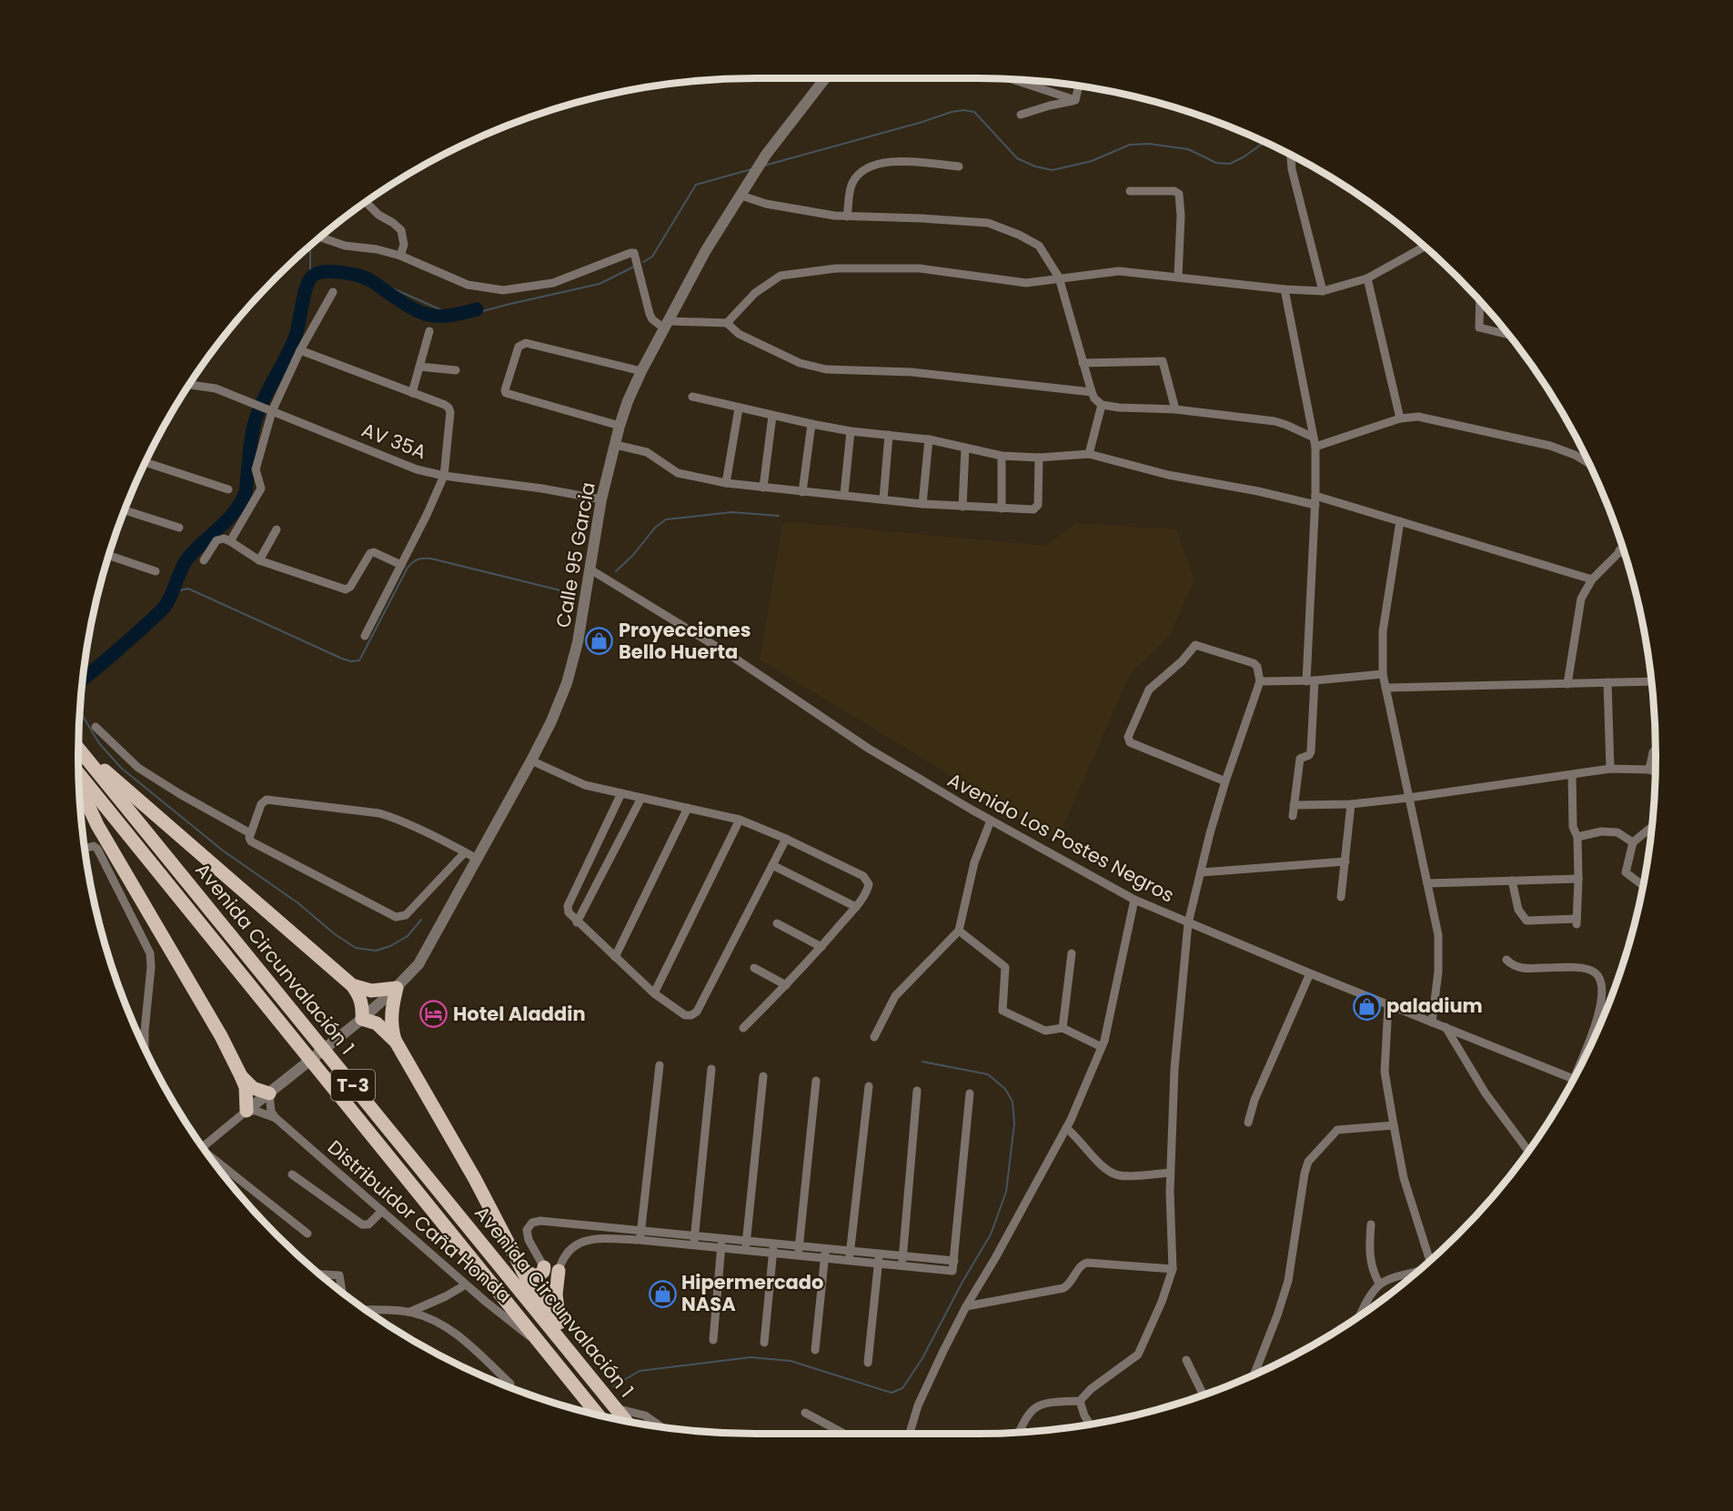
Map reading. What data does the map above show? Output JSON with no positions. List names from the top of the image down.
{
  "streets": {
    "main road": ["Avenida Circunvalación 1", "T-3"],
    "street": [
      "AV 35A",
      "Calle 95 Garcia",
      "Avenido Los Postes Negros",
      "Distribuidor Caña Honda"
    ]
  },
  "crossings": [
    ["AV 35A", "Calle 95 Garcia"],
    ["Calle 95 Garcia", "Avenido Los Postes Negros"],
    ["Calle 95 Garcia", "Distribuidor Caña Honda"],
    ["Avenida Circunvalación 1", "Distribuidor Caña Honda"]
  ],
  "places": {
    "shop": ["Proyecciones Bello Huerta", "paladium", "Hipermercado NASA"],
    "hotel": ["Hotel Aladdin"]
  }
}
